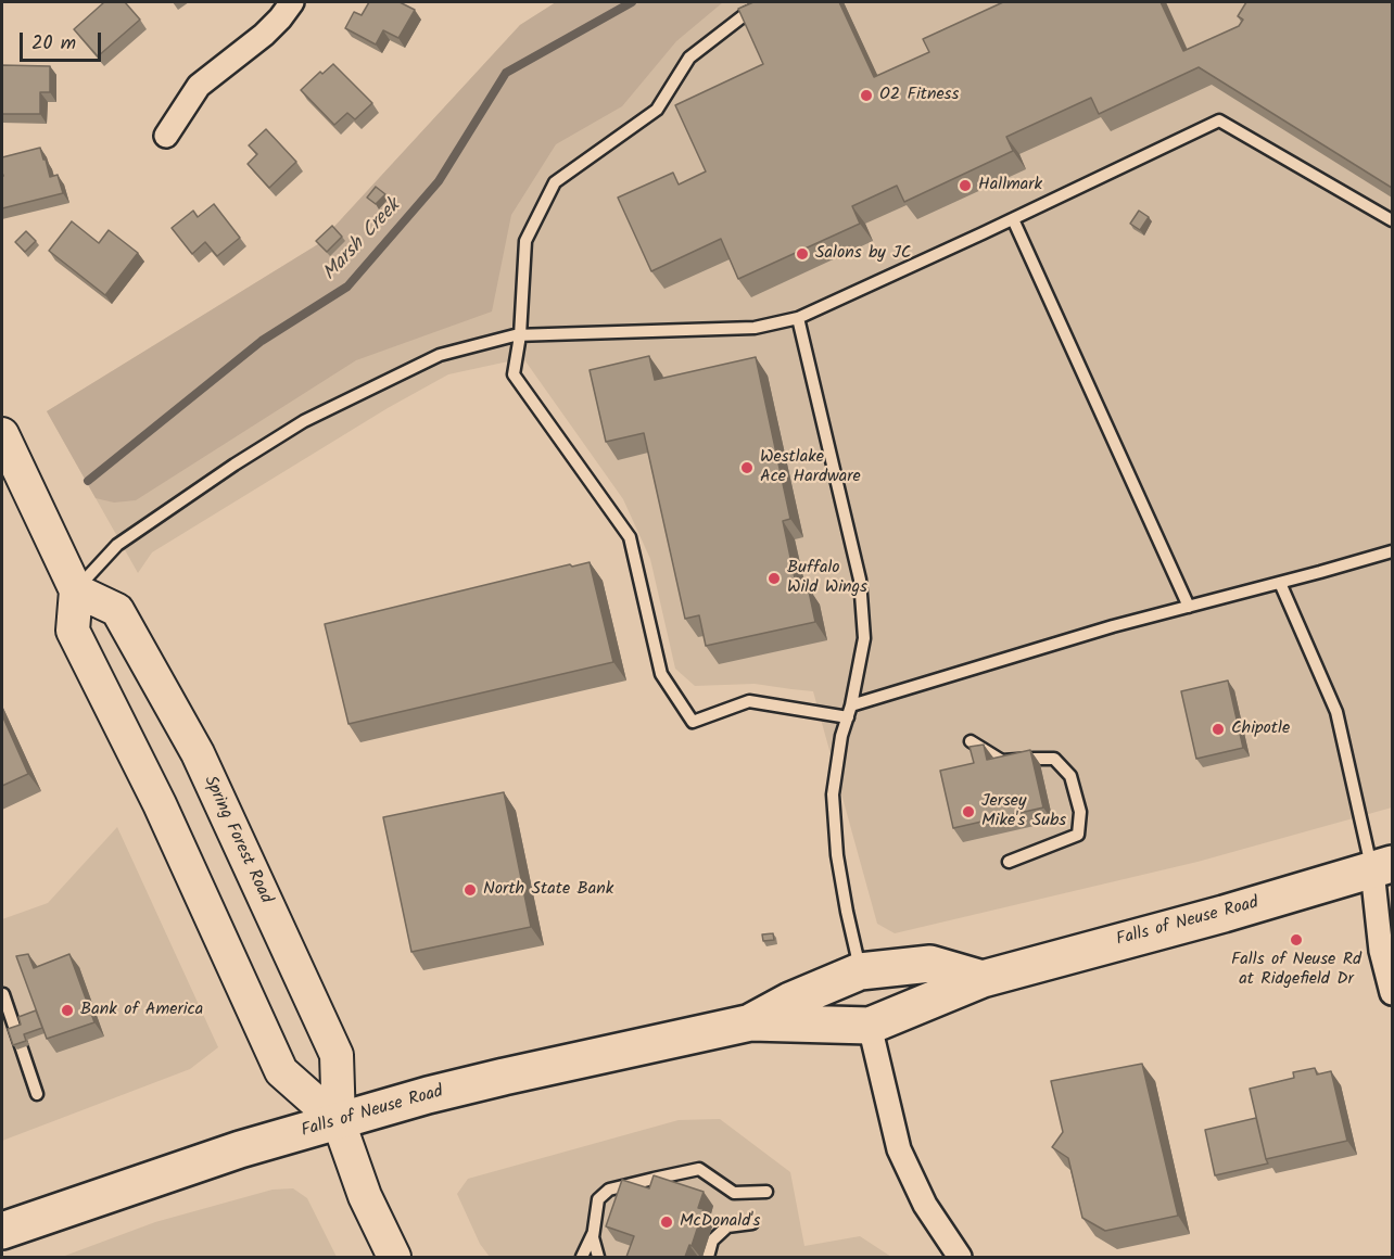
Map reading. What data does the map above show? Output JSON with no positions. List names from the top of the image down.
{
  "streets": {
    "main road": ["Spring Forest Road", "Falls of Neuse Road"]
  },
  "crossings": [
    ["Spring Forest Road", "Falls of Neuse Road"]
  ],
  "water": ["Marsh Creek"],
  "places": [
    "O2 Fitness",
    "Hallmark",
    "Salons by JC",
    "Westlake Ace Hardware",
    "Buffalo Wild Wings",
    "Chipotle",
    "Jersey Mike's Subs",
    "North State Bank",
    "Falls of Neuse Rd at Ridgefield Dr",
    "Bank of America",
    "McDonald's"
  ],
  "scale_bar": "20 m"
}
